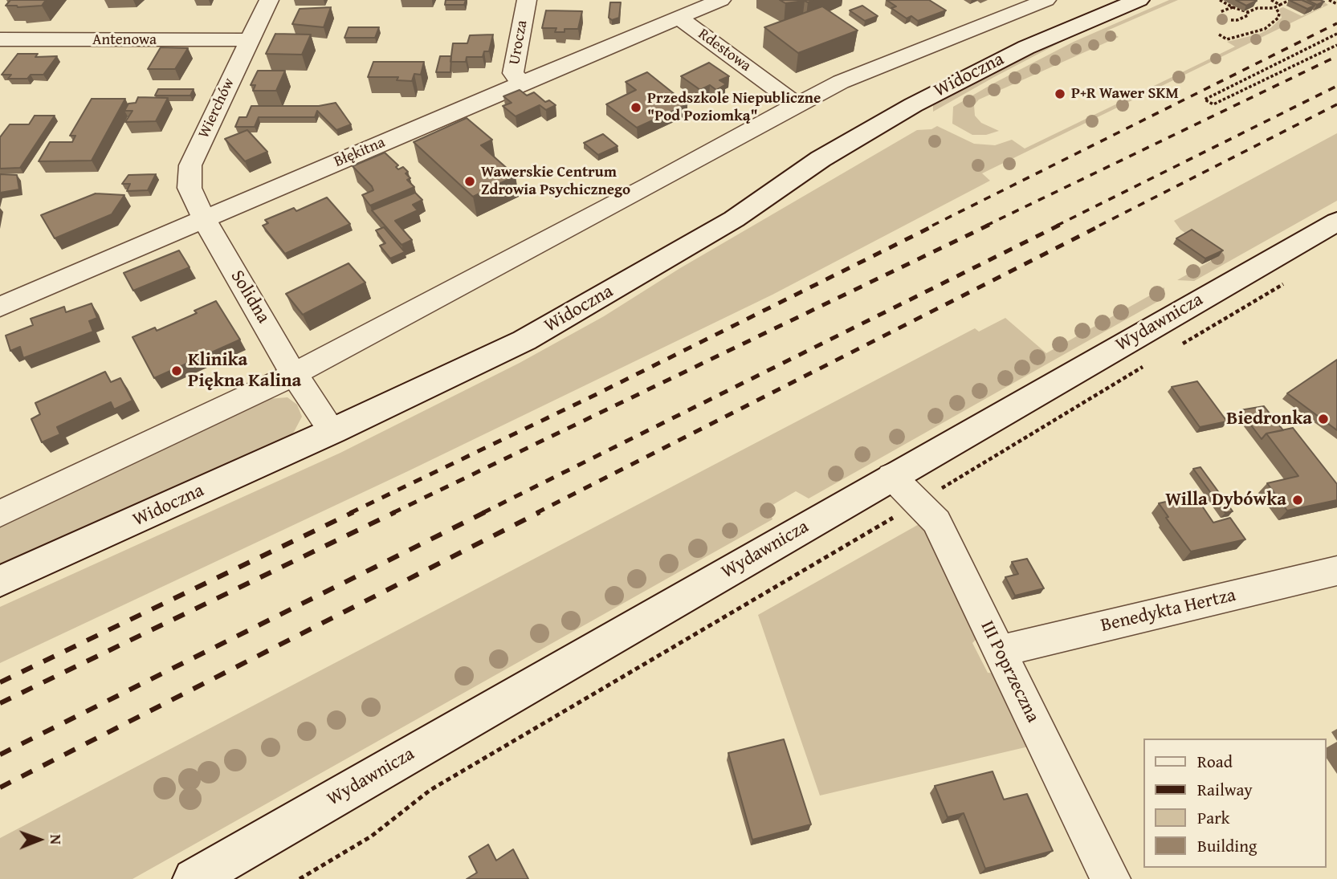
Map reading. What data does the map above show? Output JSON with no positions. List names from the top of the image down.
{
  "streets": {
    "main road": ["Widoczna", "Wydawnicza"],
    "street": [
      "Antenowa",
      "Urocza",
      "Rdestowa",
      "Wierchów",
      "Błękitna",
      "Solidna",
      "Benedykta Hertza",
      "III Poprzeczna"
    ]
  },
  "crossings": [
    ["Antenowa", "Wierchów"],
    ["Urocza", "Błękitna"],
    ["Rdestowa", "Widoczna"],
    ["Rdestowa", "Błękitna"],
    ["Widoczna", "Solidna"],
    ["Wierchów", "Błękitna"],
    ["Wierchów", "Solidna"],
    ["Błękitna", "Solidna"],
    ["Wydawnicza", "III Poprzeczna"],
    ["Benedykta Hertza", "III Poprzeczna"]
  ],
  "places": [
    "P+R Wawer SKM",
    "Przedszkole Niepubliczne \"Pod Poziomką\"",
    "Wawerskie Centrum Zdrowia Psychicznego",
    "Klinika Piękna Kalina",
    "Biedronka",
    "Willa Dybówka"
  ],
  "legend": [
    "Road",
    "Railway",
    "Park",
    "Building"
  ],
  "north": "right"
}
